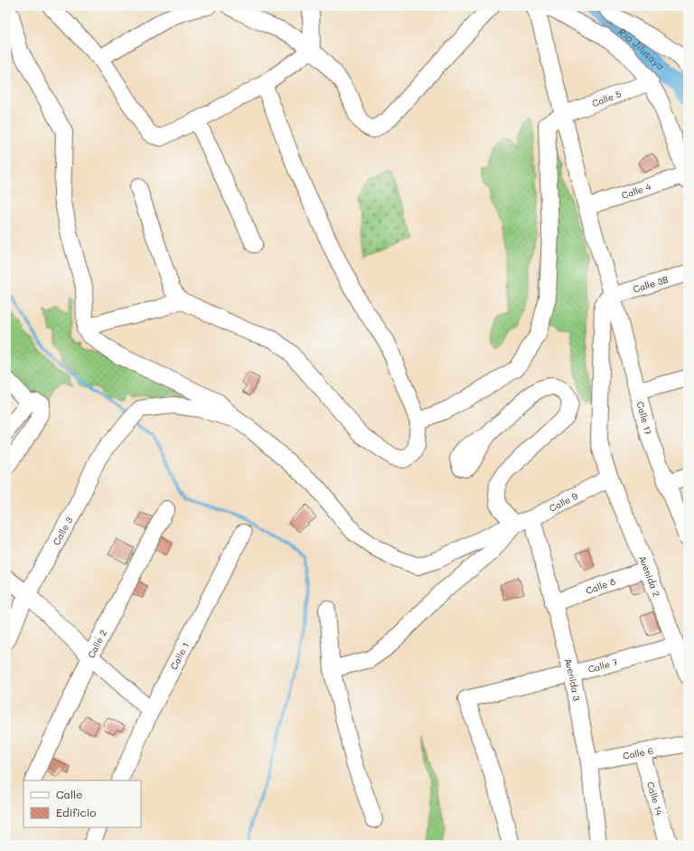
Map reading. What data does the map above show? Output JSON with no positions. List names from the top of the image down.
{
  "streets": {
    "street": [
      "Calle 5",
      "Calle 4",
      "Calle 3B",
      "Calle 17",
      "Calle 9",
      "Calle 3",
      "Avenida 2",
      "Calle 8",
      "Calle 2",
      "Calle 1",
      "Calle 7",
      "Avenida 3",
      "Calle 6",
      "Calle 14"
    ]
  },
  "crossings": [
    ["Calle 5", "Calle 17"],
    ["Calle 4", "Calle 17"],
    ["Calle 3B", "Calle 17"],
    ["Calle 3B", "Avenida 2"],
    ["Calle 17", "Avenida 2"],
    ["Calle 9", "Calle 3"],
    ["Calle 9", "Avenida 2"],
    ["Calle 9", "Avenida 3"],
    ["Avenida 2", "Calle 8"],
    ["Avenida 2", "Calle 7"],
    ["Calle 8", "Avenida 3"],
    ["Calle 7", "Avenida 3"],
    ["Avenida 3", "Calle 6"],
    ["Calle 6", "Calle 14"]
  ],
  "water": ["Río Jilusaya"],
  "legend": ["Calle", "Edificio"]
}
